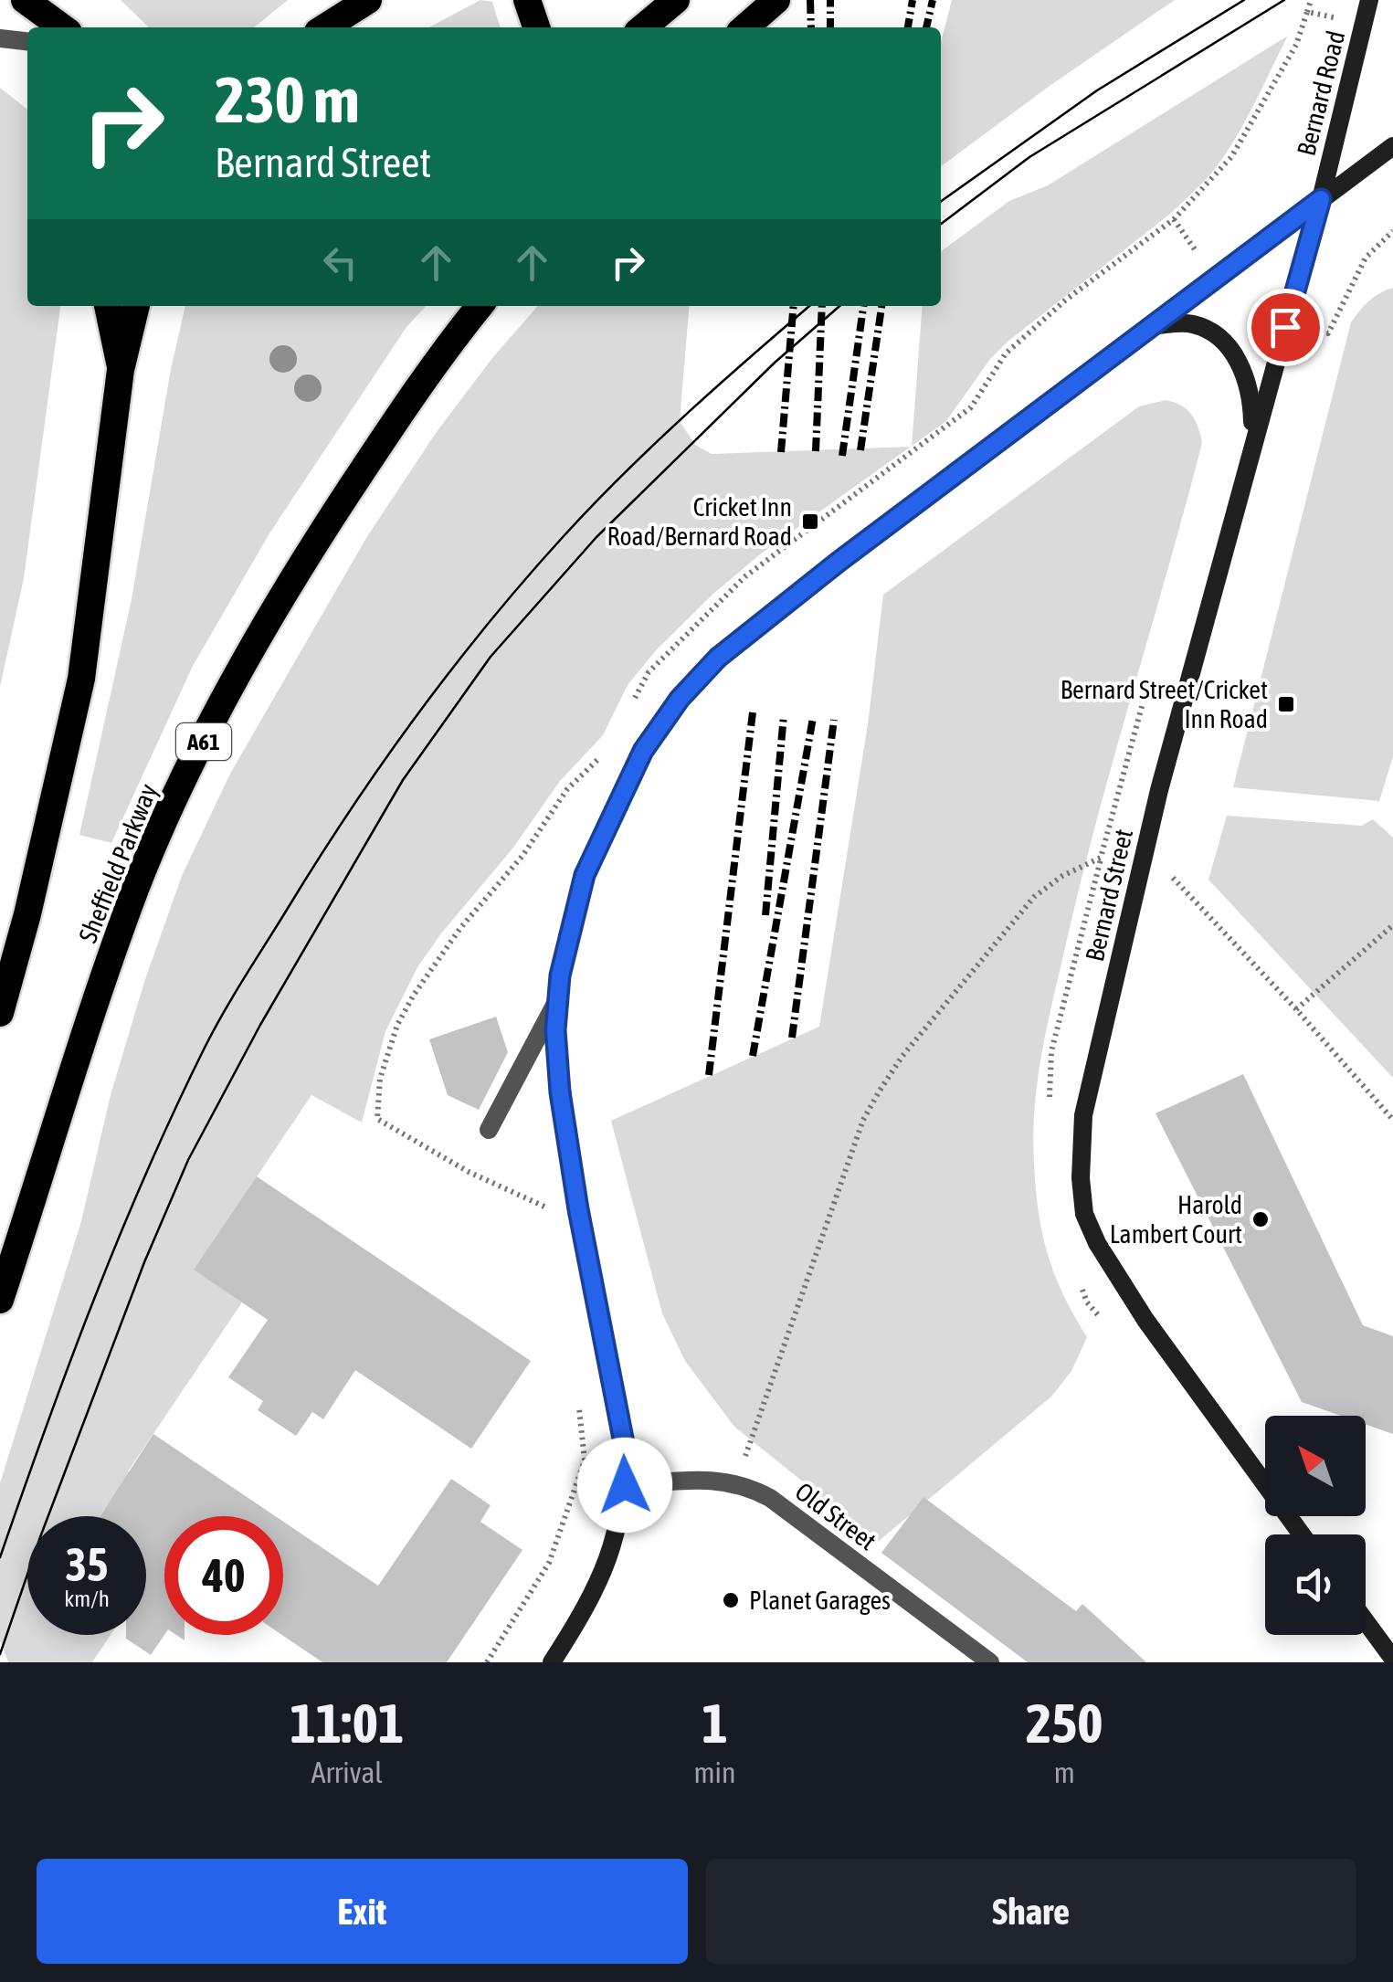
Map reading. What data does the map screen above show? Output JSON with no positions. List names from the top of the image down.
{
  "streets": {
    "highway": ["A61", "Sheffield Parkway"],
    "main road": ["Bernard Road", "Bernard Street"],
    "street": ["Old Street"]
  },
  "crossings": [
    ["Bernard Road", "Bernard Street"]
  ],
  "places": {
    "transit": ["Cricket Inn Road/Bernard Road", "Bernard Street/Cricket Inn Road"],
    "other": ["Harold Lambert Court", "Planet Garages"]
  },
  "north": "top left",
  "page": {
    "turn": ["230 m", "Bernard Street"],
    "speed": "35 km/h",
    "limit": "40",
    "eta": [
      "11:01",
      "Arrival",
      "1",
      "min",
      "250",
      "m"
    ],
    "buttons": ["Exit", "Share"]
  }
}
